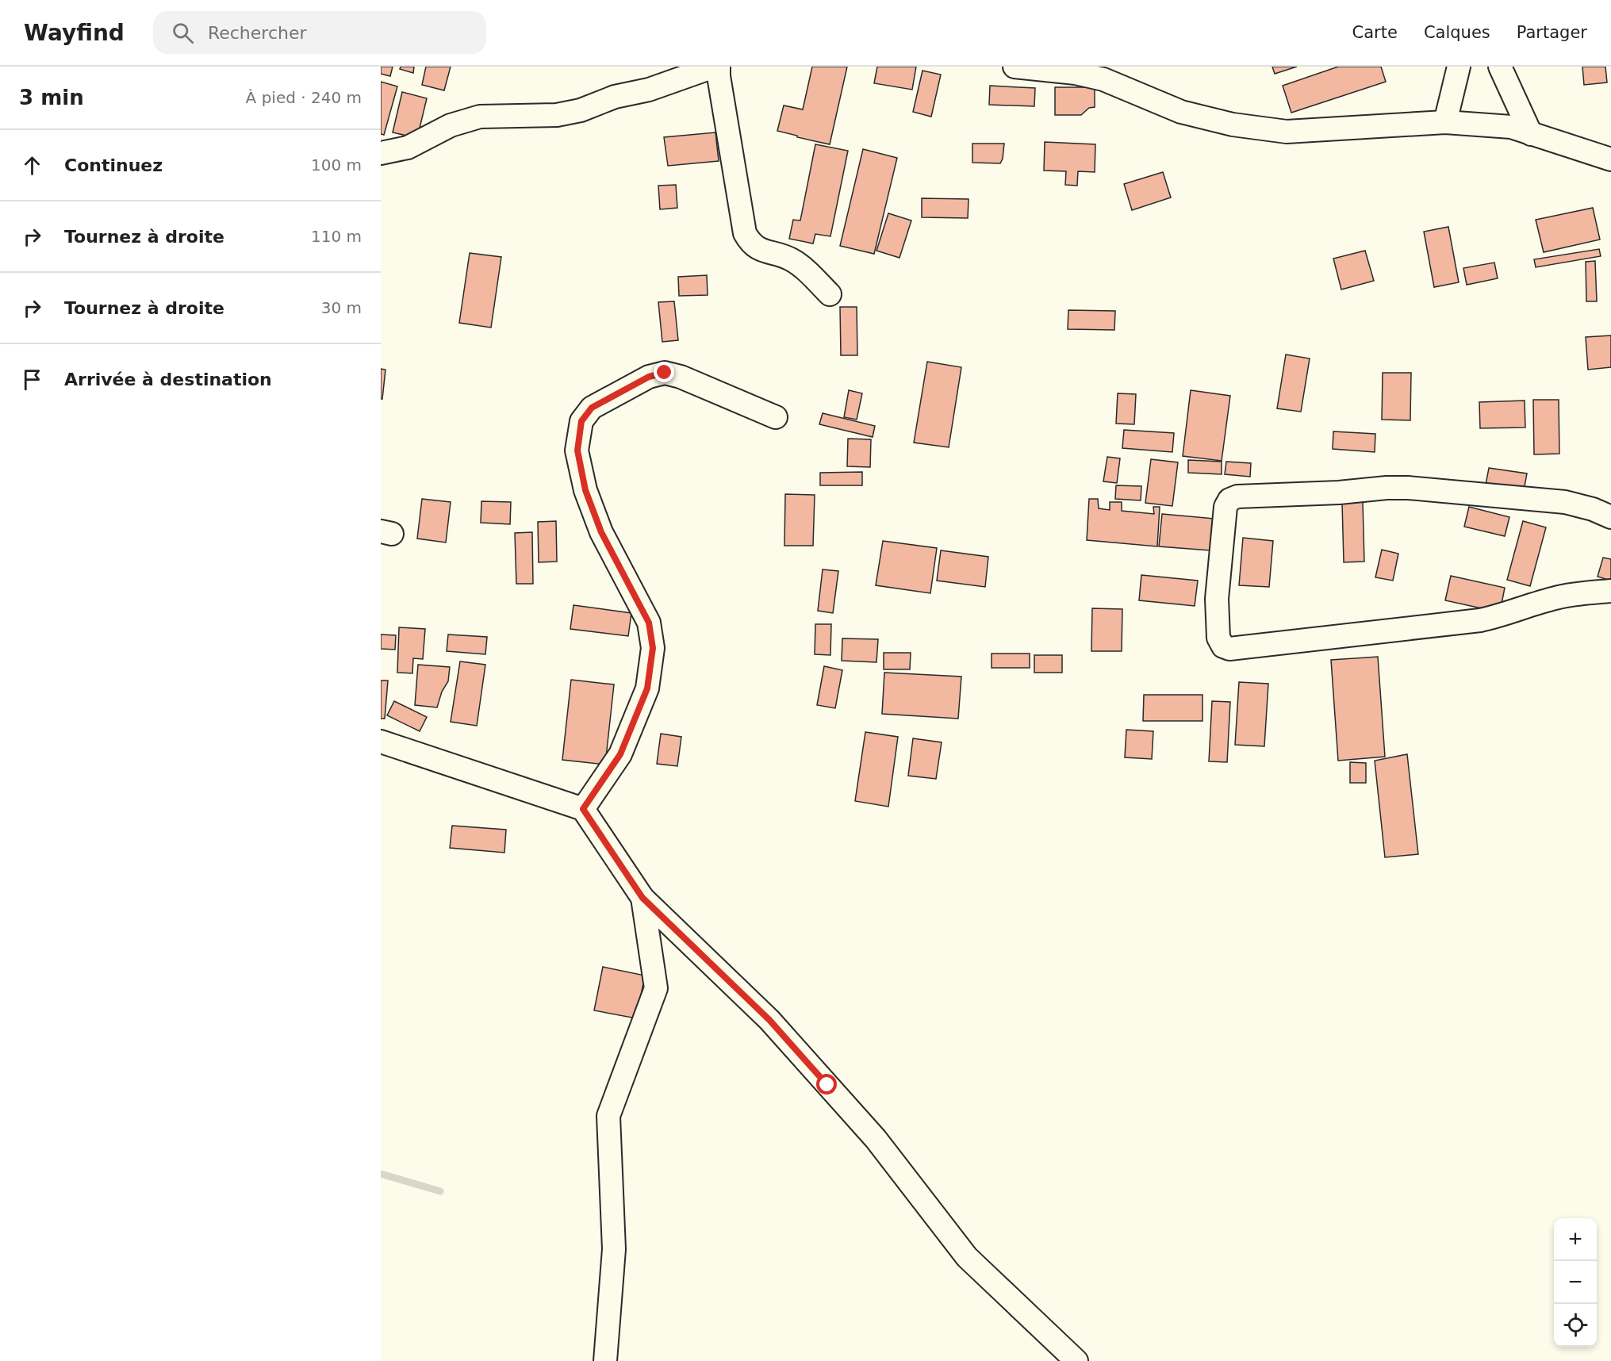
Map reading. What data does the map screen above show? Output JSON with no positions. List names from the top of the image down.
{
  "page": {
    "header": "Wayfind",
    "search": "Rechercher",
    "nav": ["Carte", "Calques", "Partager"],
    "heading": ["3 min", "À pied · 240 m"],
    "list": [
      ["Continuez", "100 m"],
      ["Tournez à droite", "110 m"],
      ["Tournez à droite", "30 m"],
      "Arrivée à destination"
    ],
    "map_buttons": ["+", "−"]
  }
}
